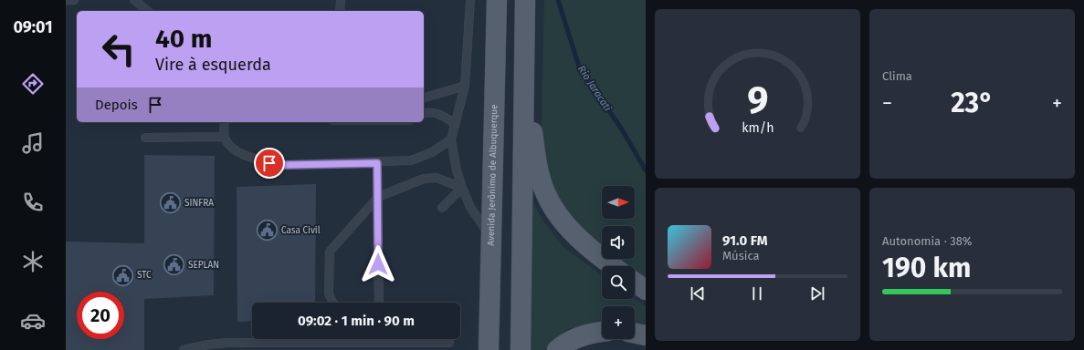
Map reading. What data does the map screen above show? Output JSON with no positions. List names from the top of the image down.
{
  "streets": {
    "main road": ["Avenida Jerônimo de Albuquerque"]
  },
  "water": ["Rio Jaracati"],
  "places": {
    "public building": [
      "SINFRA",
      "Casa Civil",
      "SEPLAN",
      "STC"
    ]
  },
  "north": "right",
  "page": {
    "tabs": "09:01",
    "tile": [
      "Clima",
      ["Autonomia · 38%", "190 km"]
    ],
    "turn": ["40 m", "Vire à esquerda"],
    "then": "Depois",
    "heat": ["−", "23°", "+"],
    "map_buttons": "+",
    "song": ["91.0 FM", "Música"],
    "limit": "20",
    "trip": "09:02 · 1 min · 90 m",
    "gauge": ["9", "km/h"]
  }
}
